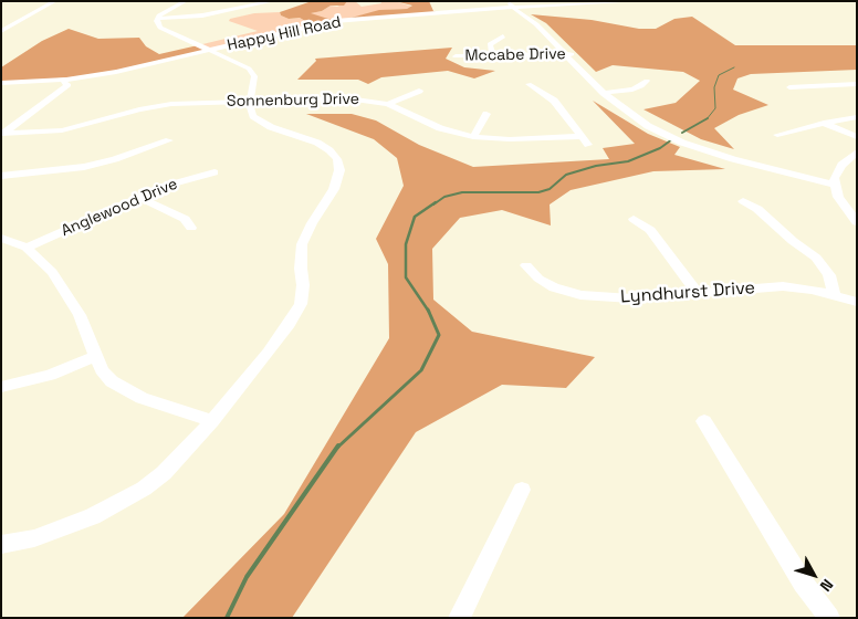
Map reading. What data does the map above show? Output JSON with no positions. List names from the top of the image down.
{
  "streets": {
    "street": [
      "Happy Hill Road",
      "Mccabe Drive",
      "Sonnenburg Drive",
      "Anglewood Drive",
      "Lyndhurst Drive"
    ]
  },
  "north": "bottom right"
}
